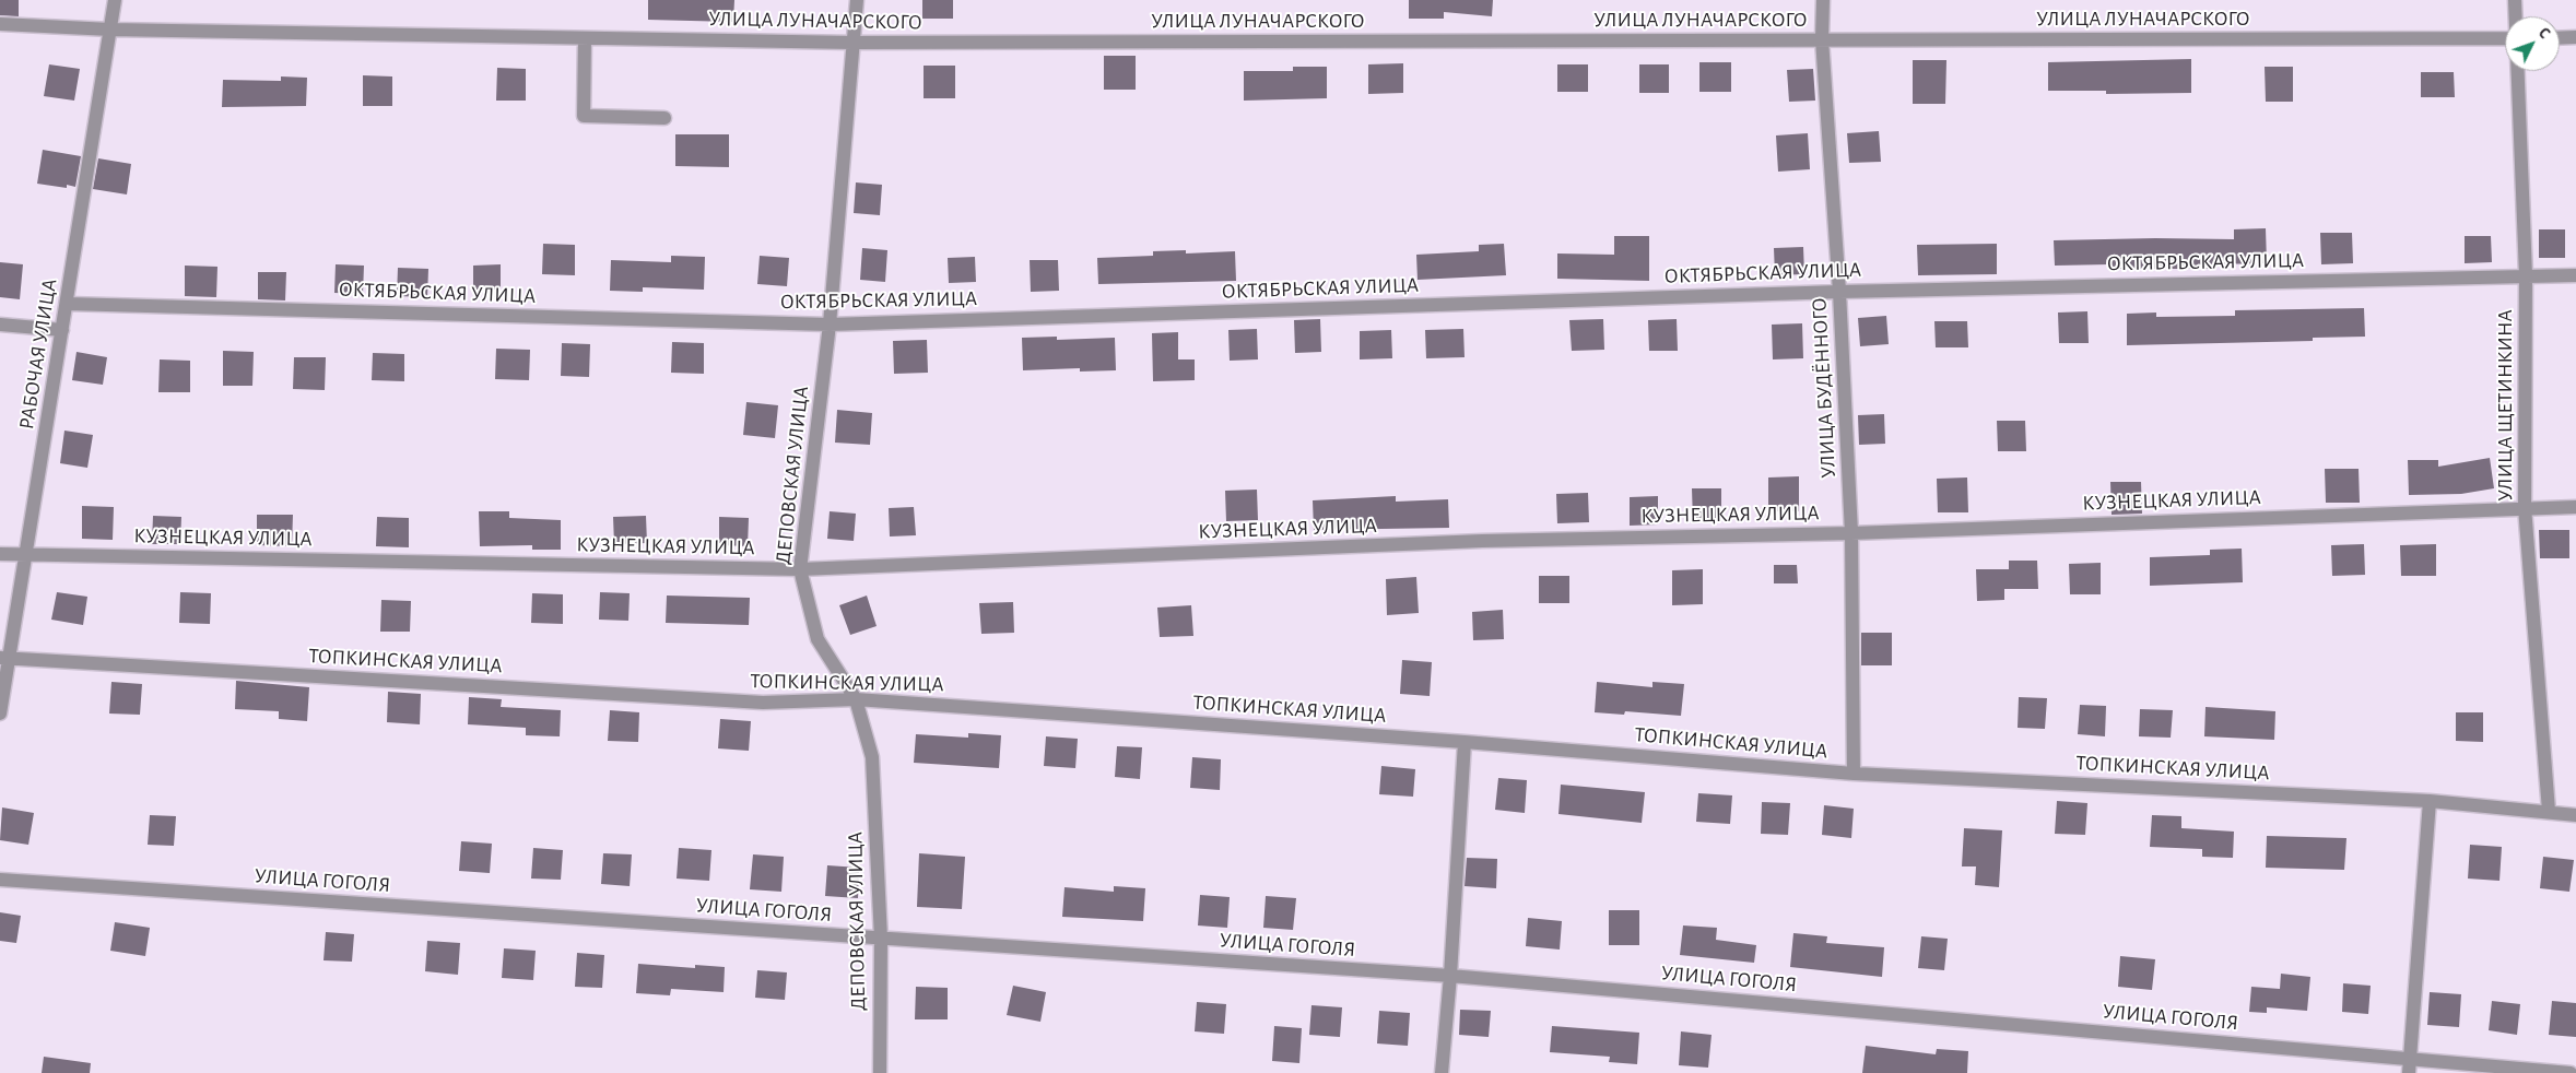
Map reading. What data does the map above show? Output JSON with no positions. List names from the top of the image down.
{
  "streets": {
    "street": [
      "УЛИЦА ЛУНАЧАРСКОГО",
      "ОКТЯБРЬСКАЯ УЛИЦА",
      "РАБОЧАЯ УЛИЦА",
      "УЛИЦА БУДЁННОГО",
      "УЛИЦА ЩЕТИНКИНА",
      "ДЕПОВСКАЯ УЛИЦА",
      "КУЗНЕЦКАЯ УЛИЦА",
      "ТОПКИНСКАЯ УЛИЦА",
      "УЛИЦА ГОГОЛЯ"
    ]
  },
  "crossings": [
    ["УЛИЦА ЛУНАЧАРСКОГО", "РАБОЧАЯ УЛИЦА"],
    ["УЛИЦА ЛУНАЧАРСКОГО", "УЛИЦА БУДЁННОГО"],
    ["УЛИЦА ЛУНАЧАРСКОГО", "ДЕПОВСКАЯ УЛИЦА"],
    ["ОКТЯБРЬСКАЯ УЛИЦА", "РАБОЧАЯ УЛИЦА"],
    ["ОКТЯБРЬСКАЯ УЛИЦА", "УЛИЦА БУДЁННОГО"],
    ["ОКТЯБРЬСКАЯ УЛИЦА", "УЛИЦА ЩЕТИНКИНА"],
    ["ОКТЯБРЬСКАЯ УЛИЦА", "ДЕПОВСКАЯ УЛИЦА"],
    ["РАБОЧАЯ УЛИЦА", "КУЗНЕЦКАЯ УЛИЦА"],
    ["РАБОЧАЯ УЛИЦА", "ТОПКИНСКАЯ УЛИЦА"],
    ["УЛИЦА БУДЁННОГО", "КУЗНЕЦКАЯ УЛИЦА"],
    ["УЛИЦА БУДЁННОГО", "ТОПКИНСКАЯ УЛИЦА"],
    ["УЛИЦА ЩЕТИНКИНА", "КУЗНЕЦКАЯ УЛИЦА"],
    ["УЛИЦА ЩЕТИНКИНА", "ТОПКИНСКАЯ УЛИЦА"],
    ["ДЕПОВСКАЯ УЛИЦА", "КУЗНЕЦКАЯ УЛИЦА"],
    ["ДЕПОВСКАЯ УЛИЦА", "ТОПКИНСКАЯ УЛИЦА"],
    ["ДЕПОВСКАЯ УЛИЦА", "УЛИЦА ГОГОЛЯ"]
  ],
  "north": "top right"
}
